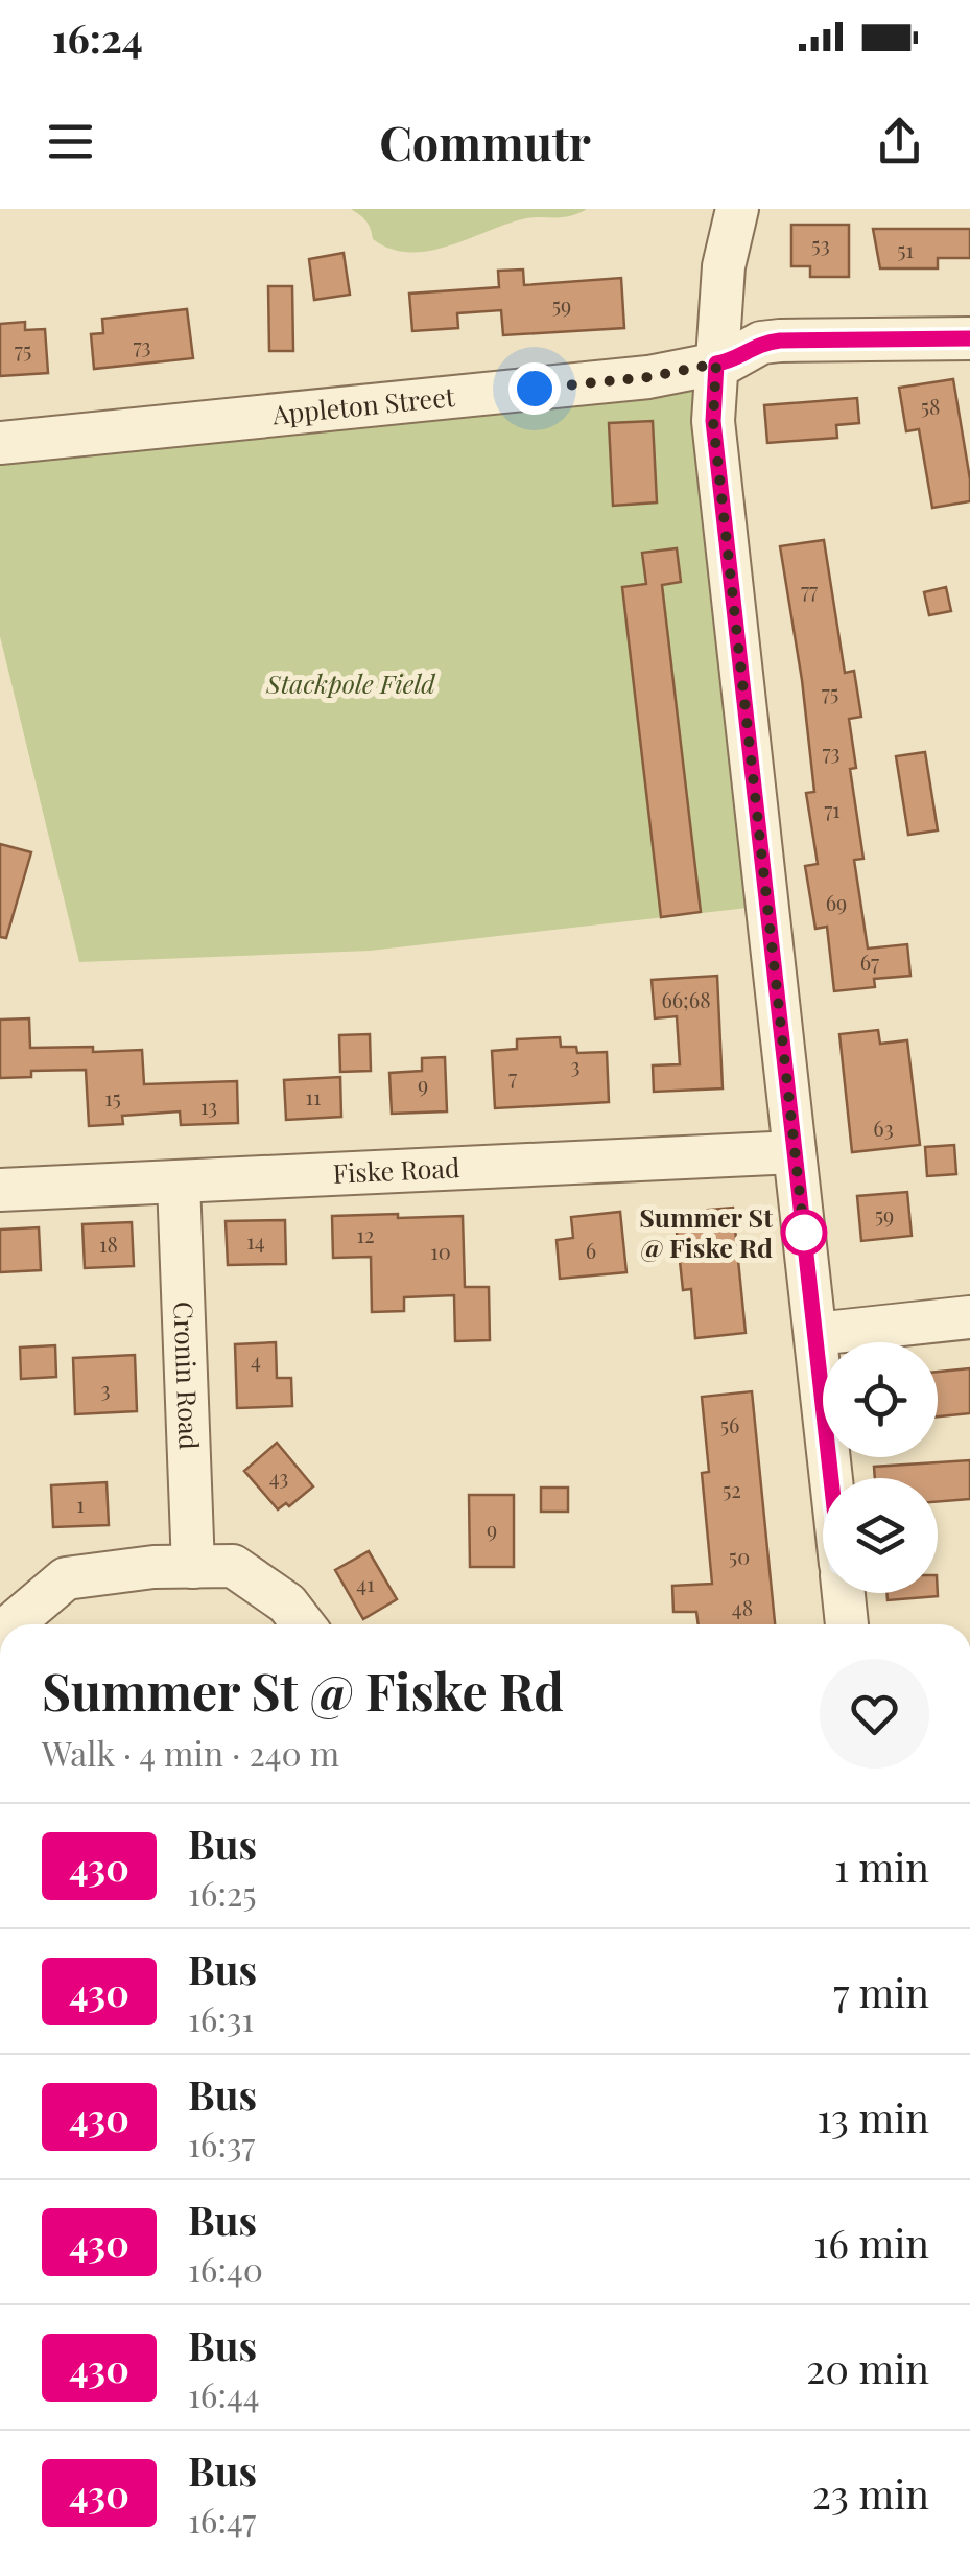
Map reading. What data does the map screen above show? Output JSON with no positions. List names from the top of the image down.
{
  "streets": {
    "street": ["Appleton Street", "Fiske Road", "Cronin Road"]
  },
  "crossings": [
    ["Fiske Road", "Cronin Road"]
  ],
  "parks": ["Stackpole Field"],
  "places": ["Summer St @ Fiske Rd"],
  "lines": ["bus line 430"],
  "house_numbers": [
    "53",
    "51",
    "59",
    "73",
    "75",
    "58",
    "77",
    "75",
    "73",
    "71",
    "69",
    "67",
    "66;68",
    "3",
    "7",
    "9",
    "11",
    "15",
    "13",
    "63",
    "59",
    "12",
    "14",
    "18",
    "6",
    "10",
    "4",
    "3",
    "56",
    "43",
    "52",
    "1",
    "9",
    "50",
    "41",
    "48"
  ],
  "page": {
    "status": "16:24",
    "header": "Commutr",
    "heading": ["Summer St @ Fiske Rd", "Walk · 4 min · 240 m"],
    "list": [
      {
        "mark": "430",
        "name": "Bus",
        "note": "16:25",
        "value": "1 min"
      },
      {
        "mark": "430",
        "name": "Bus",
        "note": "16:31",
        "value": "7 min"
      },
      {
        "mark": "430",
        "name": "Bus",
        "note": "16:37",
        "value": "13 min"
      },
      {
        "mark": "430",
        "name": "Bus",
        "note": "16:40",
        "value": "16 min"
      },
      {
        "mark": "430",
        "name": "Bus",
        "note": "16:44",
        "value": "20 min"
      },
      {
        "mark": "430",
        "name": "Bus",
        "note": "16:47",
        "value": "23 min"
      }
    ]
  }
}
